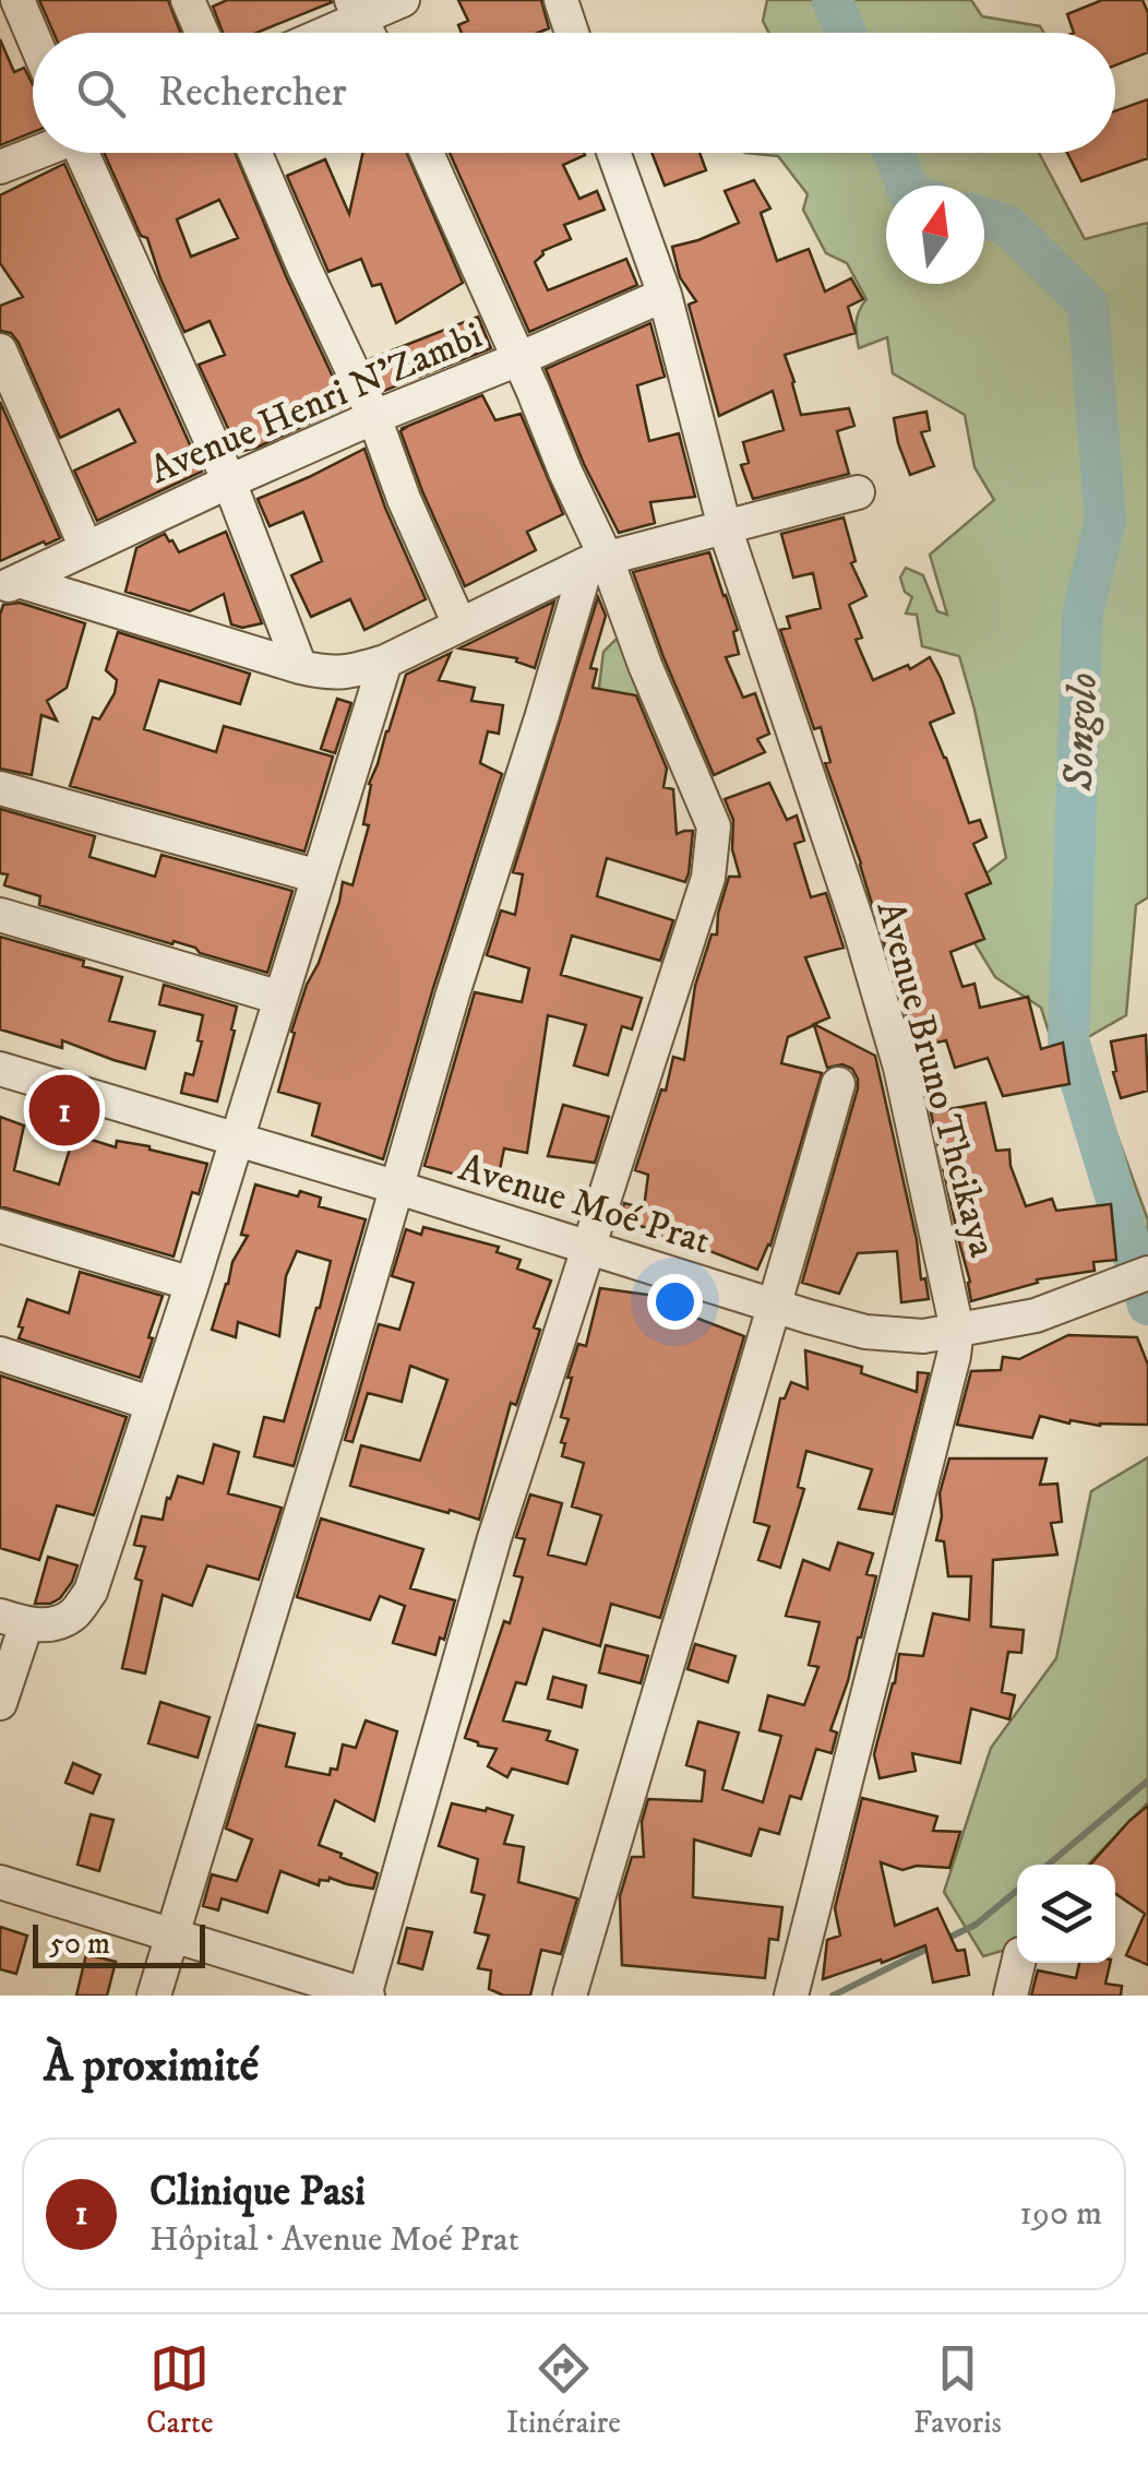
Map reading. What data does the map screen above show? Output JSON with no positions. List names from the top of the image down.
{
  "streets": {
    "street": ["Avenue Henri N'Zambi", "Avenue Bruno Thcikaya", "Avenue Moé Prat"]
  },
  "crossings": [
    ["Avenue Henri N'Zambi", "Avenue Bruno Thcikaya"],
    ["Avenue Bruno Thcikaya", "Avenue Moé Prat"]
  ],
  "water": ["Songolo"],
  "scale_bar": "50 m",
  "north": "top",
  "page": {
    "search": "Rechercher",
    "pins": "1",
    "scale": "50 m",
    "heading": "À proximité",
    "list": [
      {
        "mark": "1",
        "name": "Clinique Pasi",
        "note": "Hôpital · Avenue Moé Prat",
        "value": "190 m"
      }
    ],
    "nav": ["Carte", "Itinéraire", "Favoris"]
  }
}
